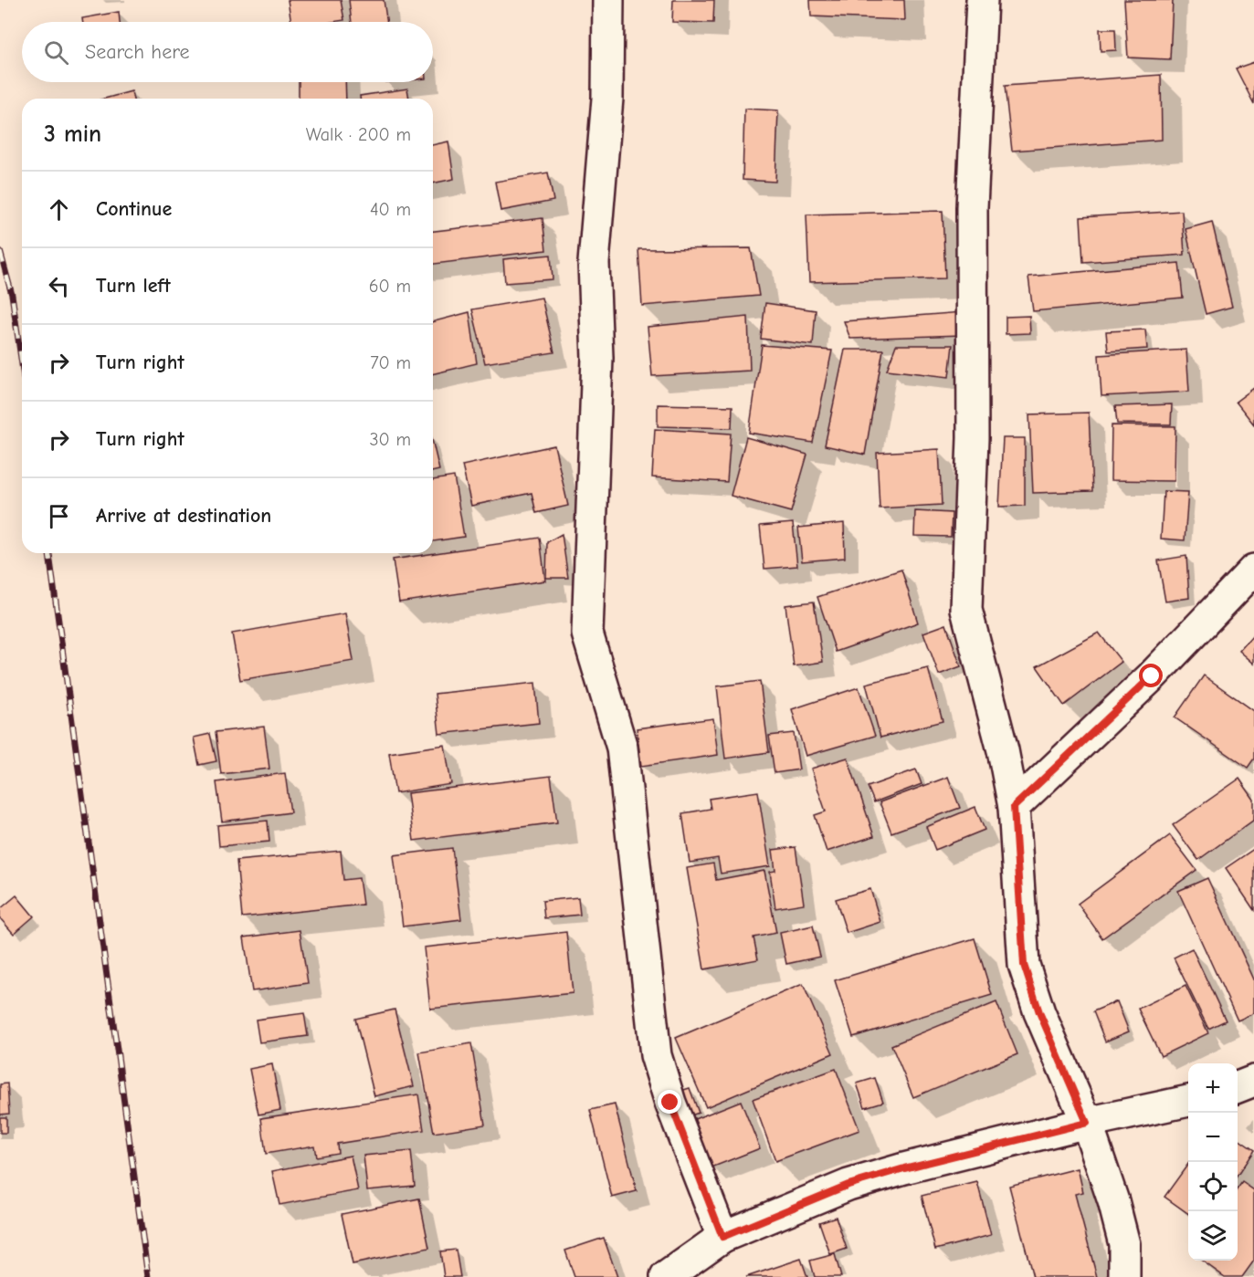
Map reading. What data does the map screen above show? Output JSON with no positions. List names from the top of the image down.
{
  "page": {
    "search": "Search here",
    "heading": ["3 min", "Walk · 200 m"],
    "list": [
      ["Continue", "40 m"],
      ["Turn left", "60 m"],
      ["Turn right", "70 m"],
      ["Turn right", "30 m"],
      "Arrive at destination"
    ],
    "map_buttons": ["+", "−"]
  }
}
